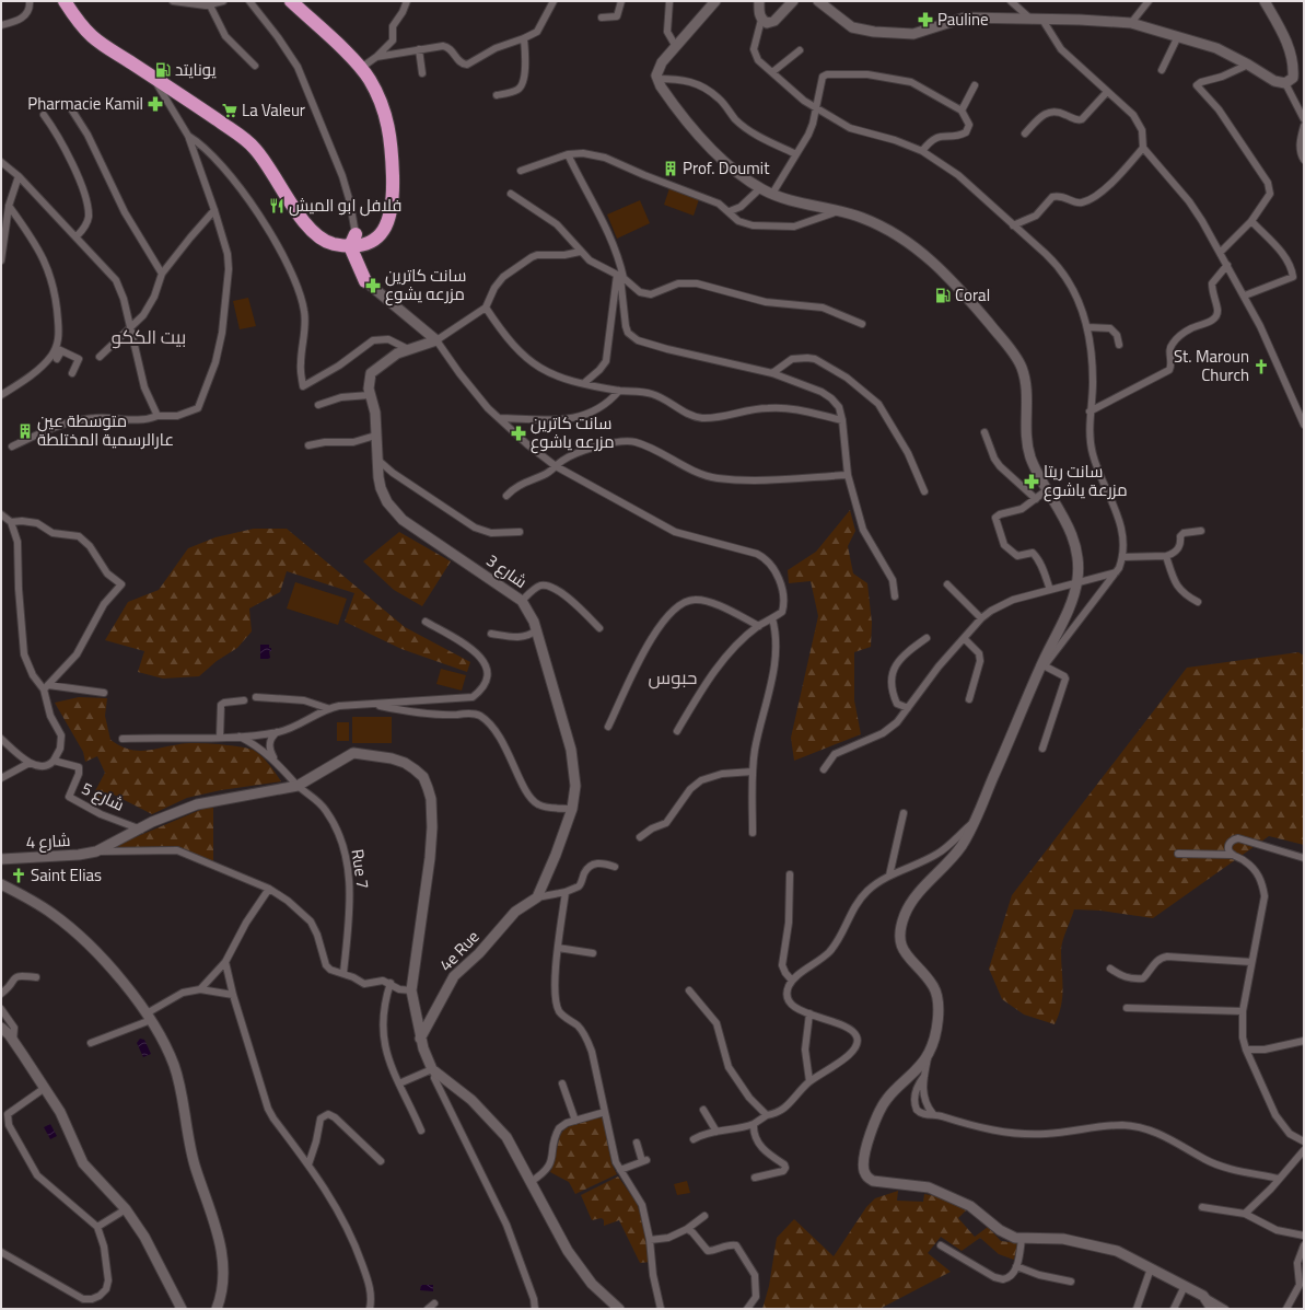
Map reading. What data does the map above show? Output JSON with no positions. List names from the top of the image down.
{
  "streets": {
    "street": [
      "شارع 3",
      "شارع 5",
      "شارع 4",
      "Rue 7",
      "4e Rue"
    ]
  },
  "crossings": [
    ["شارع 3", "4e Rue"],
    ["شارع 5", "شارع 4"],
    ["شارع 4", "Rue 7"]
  ],
  "districts": ["بيت الككو", "حبوس"],
  "places": {
    "pharmacy": [
      "Pauline",
      "Pharmacie Kamil",
      "سانت كاترين مزرعه يشوع",
      "سانت كاترين مزرعه ياشوع",
      "سانت ريتا مزرعة ياشوع"
    ],
    "fuel station": ["يونايتد", "Coral"],
    "supermarket": ["La Valeur"],
    "building": ["Prof. Doumit", "متوسطة عين عارالرسمية المختلطة"],
    "restaurant": ["فلافل ابو الميش"],
    "church": ["St. Maroun Church", "Saint Elias"]
  }
}
